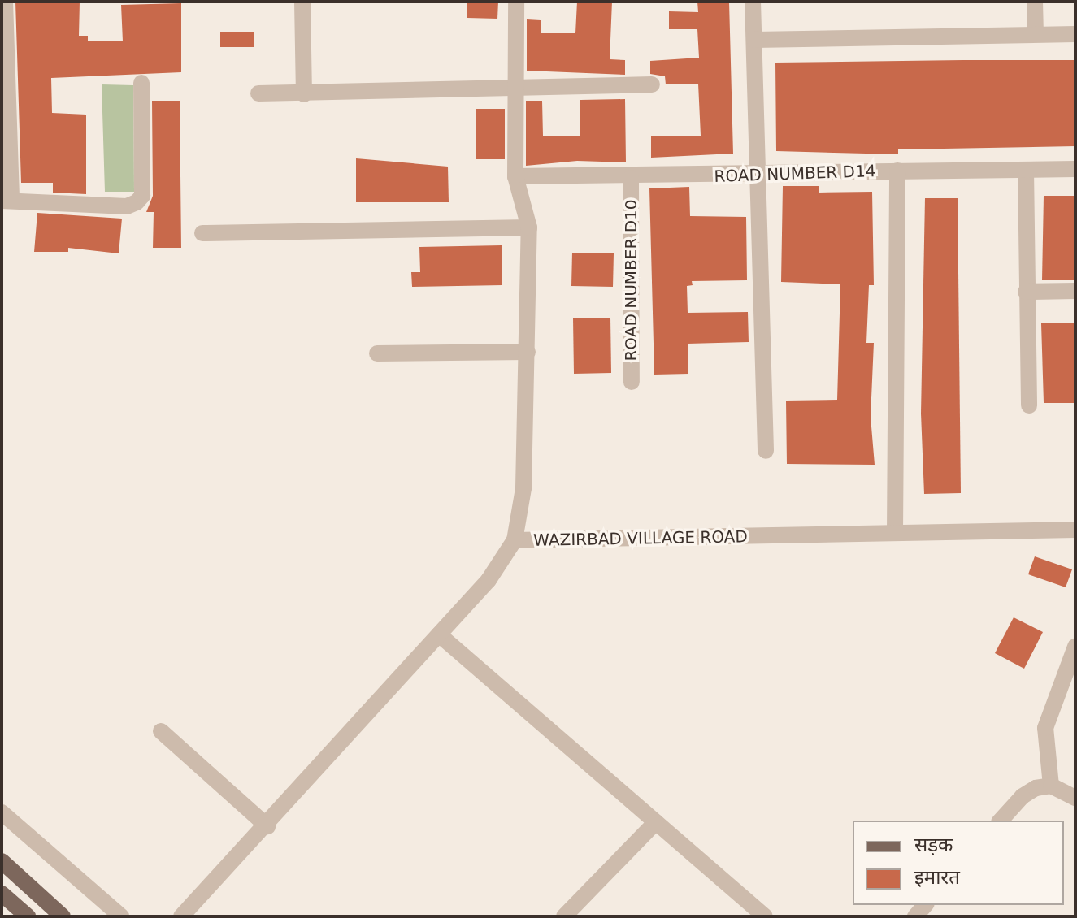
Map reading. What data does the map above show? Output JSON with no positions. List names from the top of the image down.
{
  "streets": {
    "street": ["ROAD NUMBER D14", "ROAD NUMBER D10", "WAZIRBAD VILLAGE ROAD"]
  },
  "crossings": [
    ["ROAD NUMBER D14", "ROAD NUMBER D10"]
  ],
  "legend": ["सड़क", "इमारत"]
}
